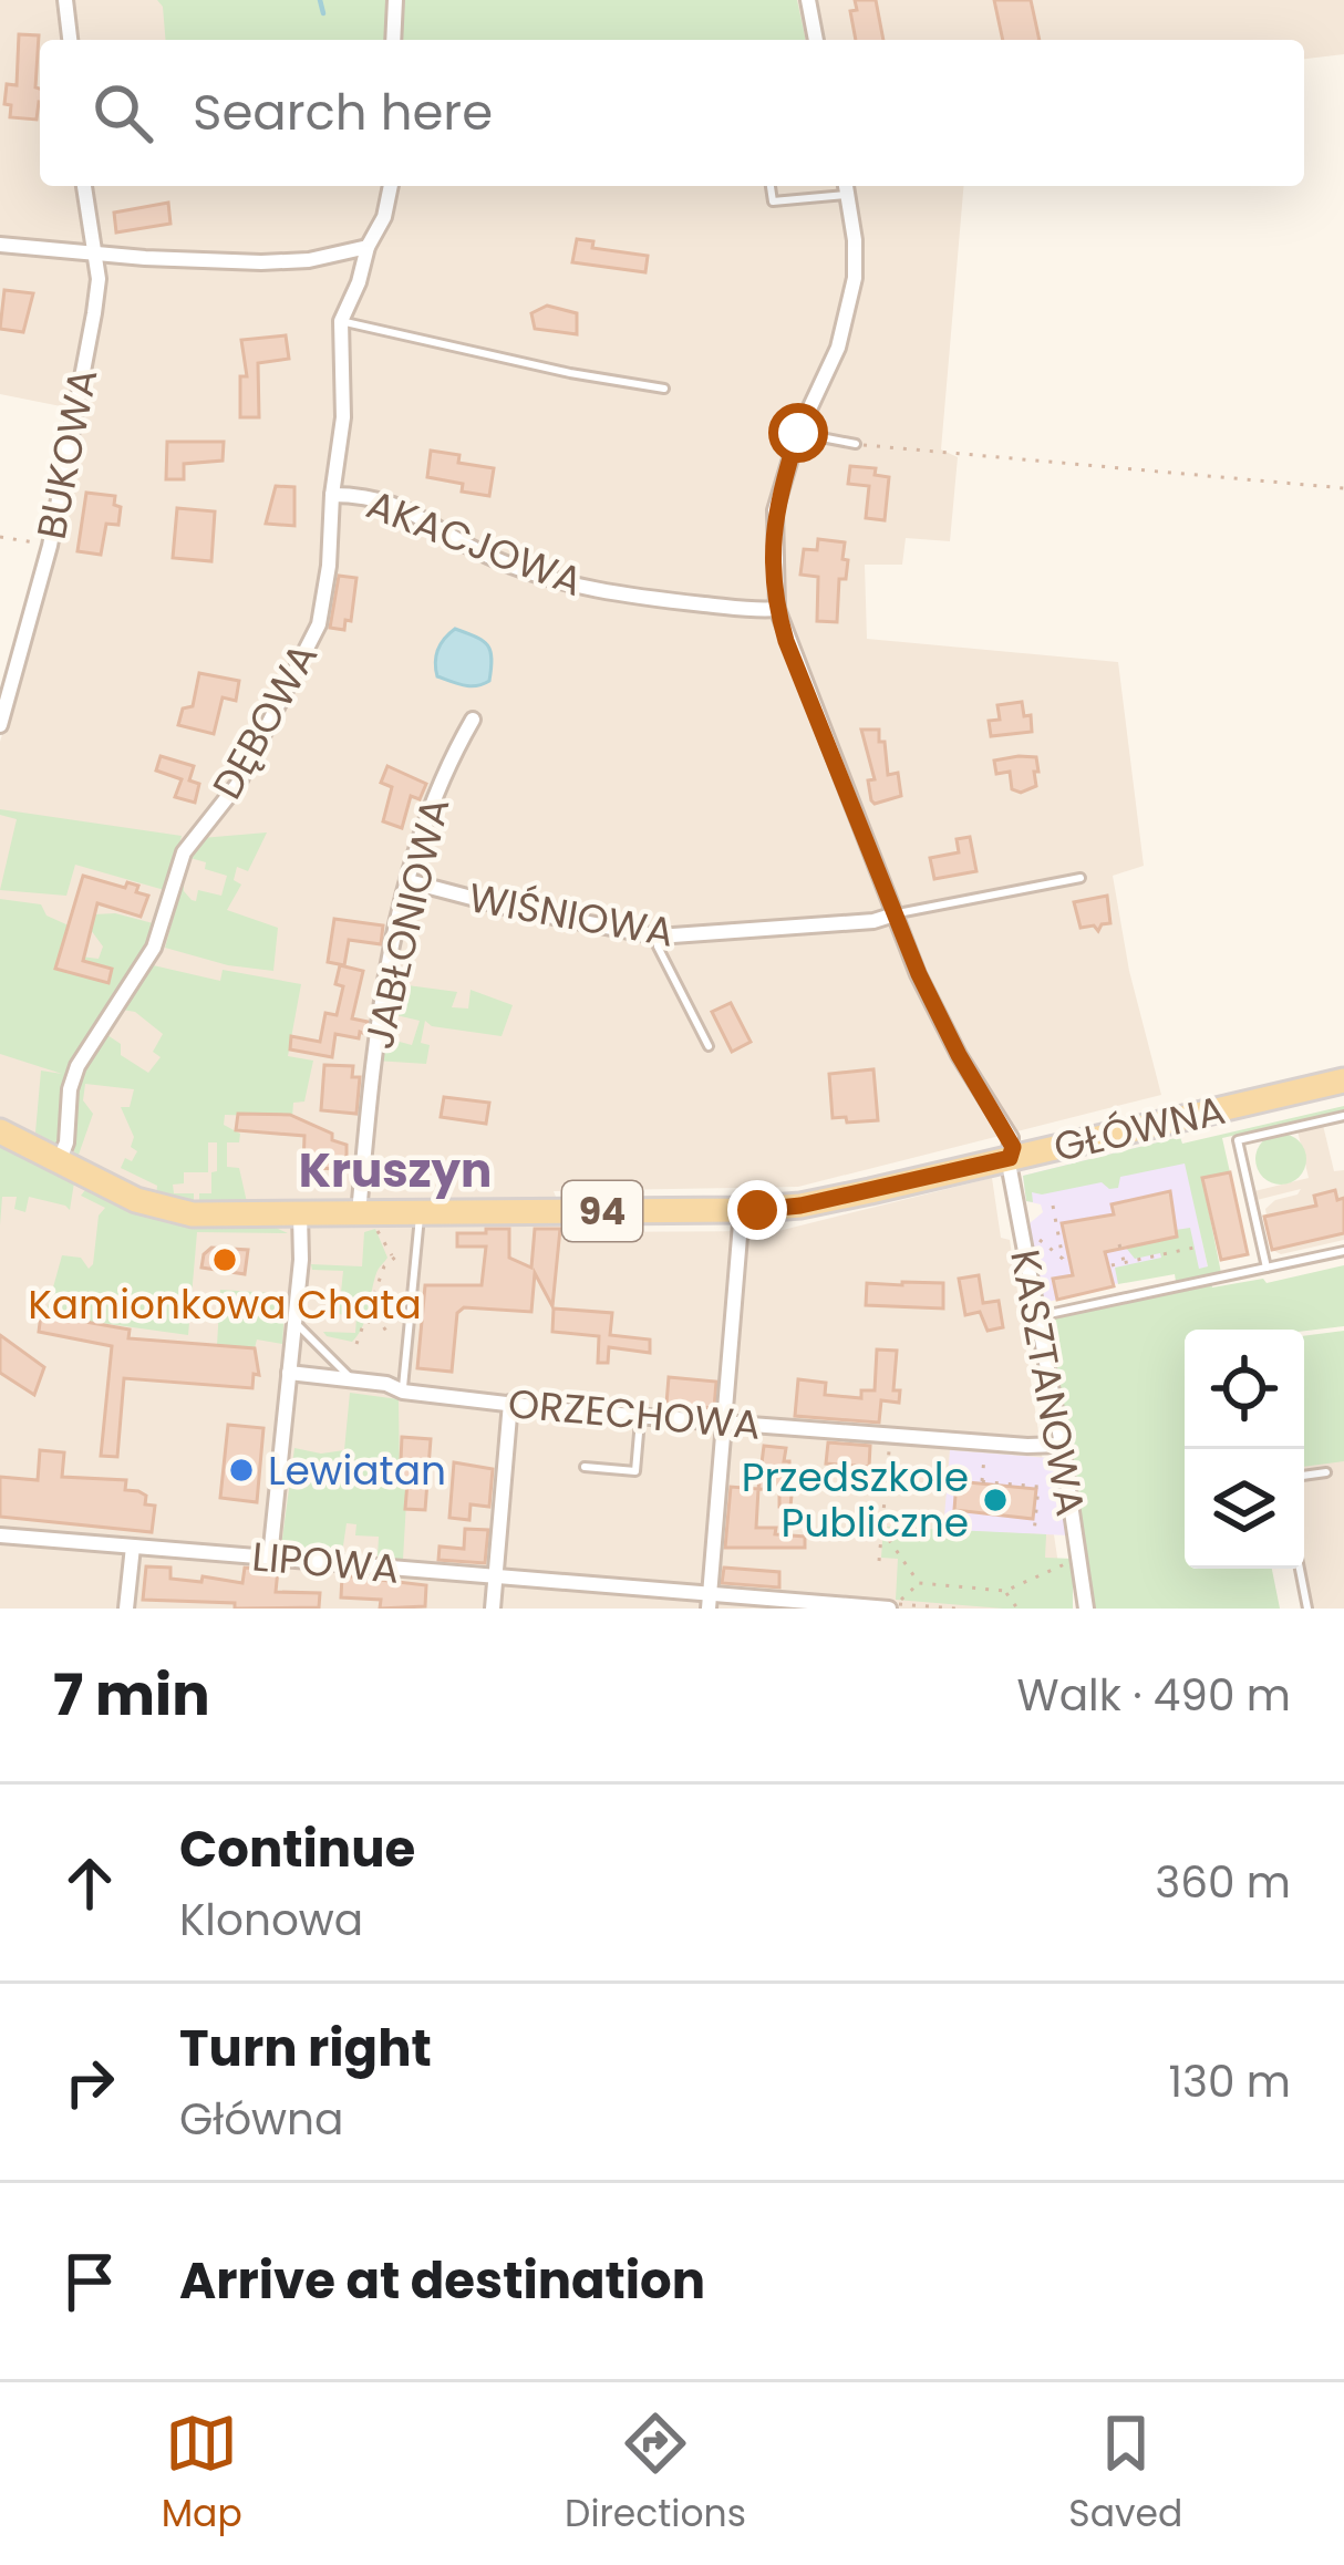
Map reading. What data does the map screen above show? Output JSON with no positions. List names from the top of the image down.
{
  "streets": {
    "main road": ["GŁÓWNA", "94"],
    "street": [
      "BUKOWA",
      "AKACJOWA",
      "DĘBOWA",
      "WIŚNIOWA",
      "JABŁONIOWA",
      "KASZTANOWA",
      "ORZECHOWA",
      "LIPOWA"
    ]
  },
  "crossings": [
    ["AKACJOWA", "DĘBOWA"],
    ["AKACJOWA", "KASZTANOWA"],
    ["DĘBOWA", "GŁÓWNA"],
    ["WIŚNIOWA", "JABŁONIOWA"],
    ["WIŚNIOWA", "KASZTANOWA"],
    ["JABŁONIOWA", "GŁÓWNA"],
    ["GŁÓWNA", "KASZTANOWA"],
    ["KASZTANOWA", "ORZECHOWA"]
  ],
  "districts": ["Kruszyn"],
  "places": ["Kamionkowa Chata", "Lewiatan", "Przedszkole Publiczne"],
  "page": {
    "search": "Search here",
    "heading": ["7 min", "Walk · 490 m"],
    "list": [
      ["Continue", "Klonowa", "360 m"],
      ["Turn right", "Główna", "130 m"],
      "Arrive at destination"
    ],
    "nav": ["Map", "Directions", "Saved"]
  }
}
